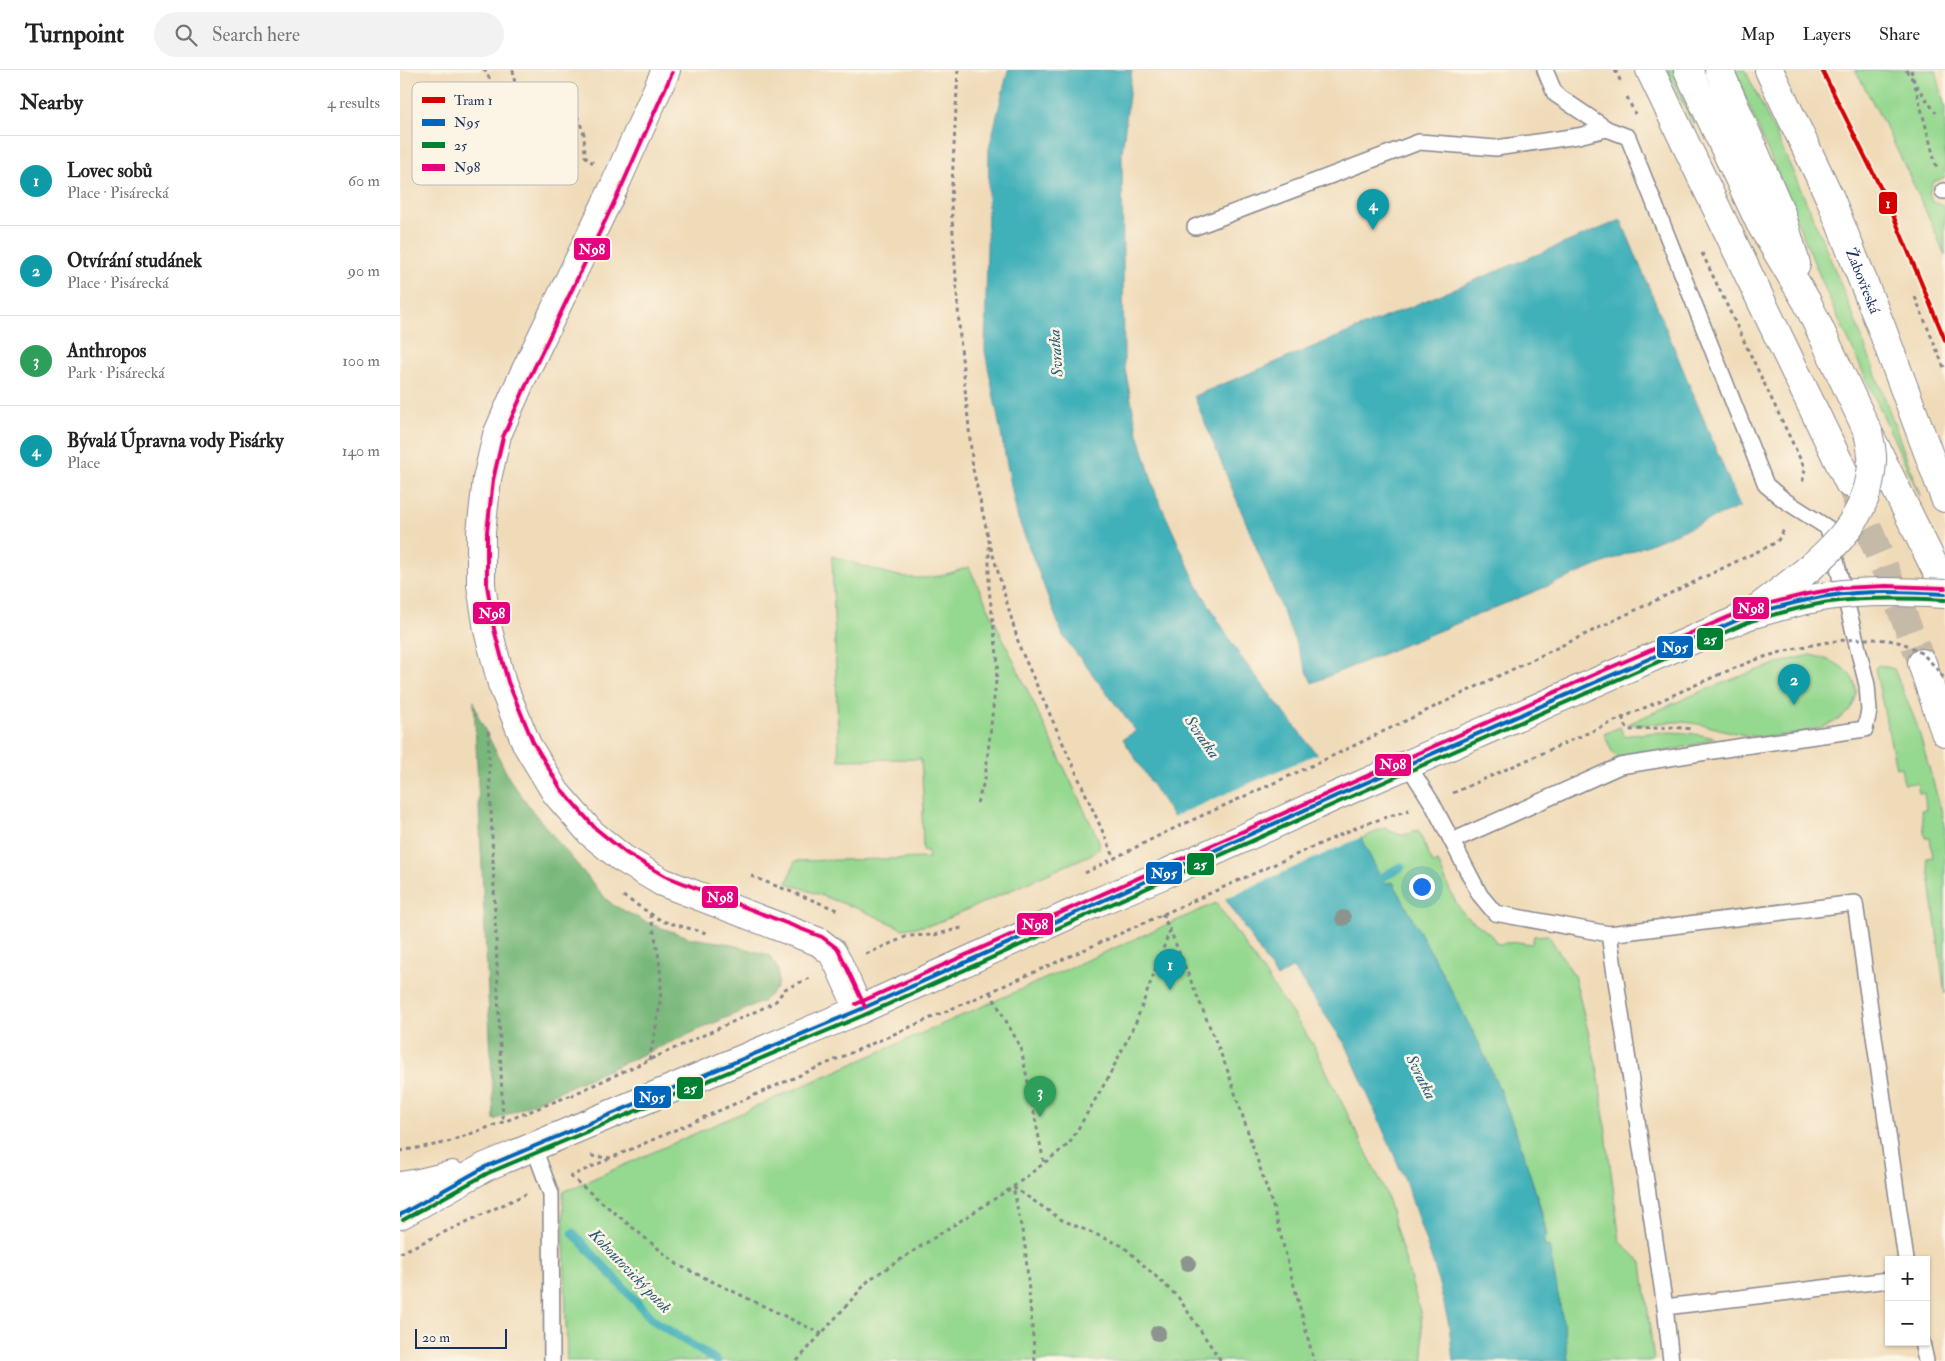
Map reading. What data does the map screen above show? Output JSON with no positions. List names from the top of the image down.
{
  "streets": {
    "main road": ["Žabovřeská"]
  },
  "water": ["Svratka", "Kohoutovický potok"],
  "lines": [
    "tram line 1",
    "transit line N98",
    "transit line N95",
    "transit line 25"
  ],
  "legend": [
    "Tram 1",
    "N95",
    "25",
    "N98"
  ],
  "scale_bar": "20 m",
  "page": {
    "header": "Turnpoint",
    "search": "Search here",
    "nav": ["Map", "Layers", "Share"],
    "heading": ["Nearby", "4 results"],
    "list": [
      {
        "mark": "1",
        "name": "Lovec sobů",
        "note": "Place · Pisárecká",
        "value": "60 m"
      },
      {
        "mark": "2",
        "name": "Otvírání studánek",
        "note": "Place · Pisárecká",
        "value": "90 m"
      },
      {
        "mark": "3",
        "name": "Anthropos",
        "note": "Park · Pisárecká",
        "value": "100 m"
      },
      {
        "mark": "4",
        "name": "Bývalá Úpravna vody Pisárky",
        "note": "Place",
        "value": "140 m"
      }
    ],
    "pins": [
      "4",
      "2",
      "1",
      "3"
    ],
    "map_buttons": ["+", "−"],
    "scale": "20 m"
  }
}
